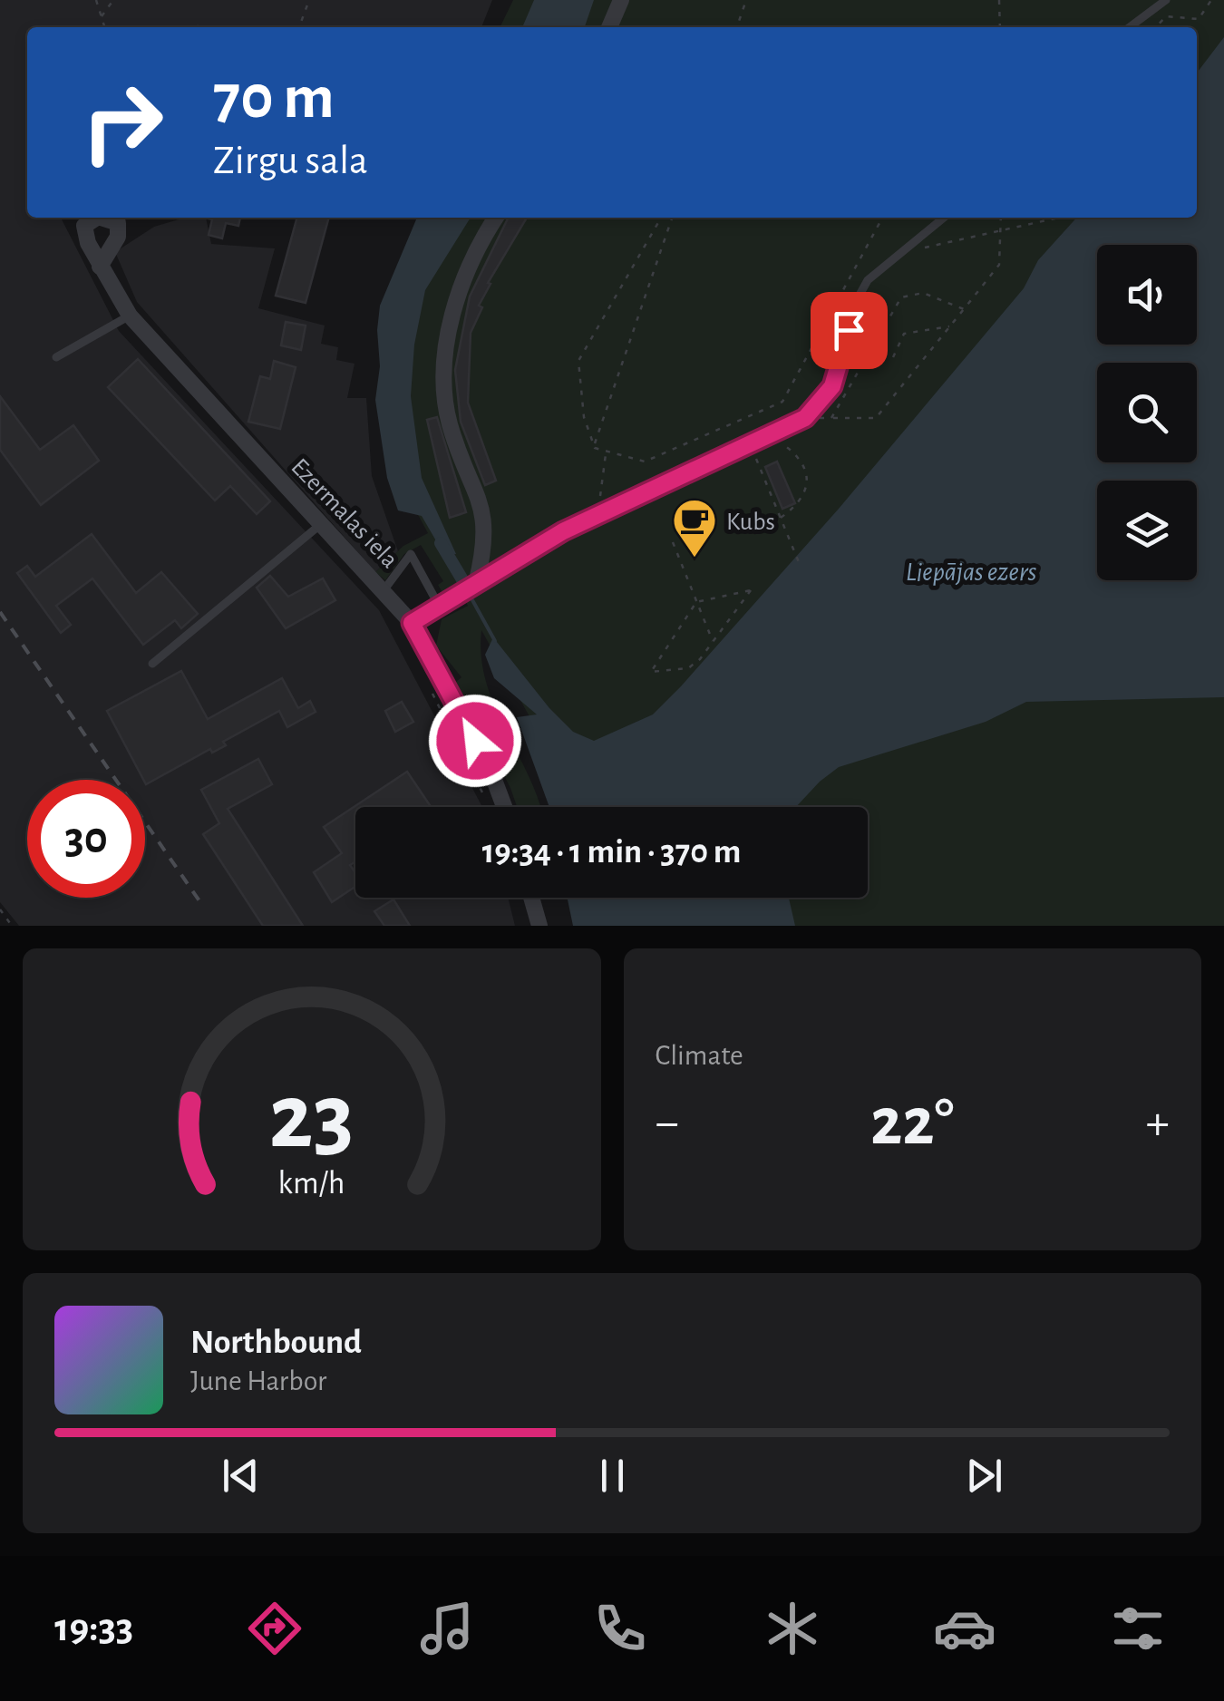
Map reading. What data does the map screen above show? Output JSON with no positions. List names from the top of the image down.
{
  "streets": {
    "street": ["Ezermalas iela"]
  },
  "water": ["Liepājas ezers"],
  "places": {
    "cafe": ["Kubs"]
  },
  "page": {
    "turn": ["70 m", "Zirgu sala"],
    "limit": "30",
    "trip": "19:34 · 1 min · 370 m",
    "tile": "Climate",
    "heat": ["−", "22°", "+"],
    "song": ["Northbound", "June Harbor"],
    "tabs": "19:33",
    "gauge": ["23", "km/h"]
  }
}
